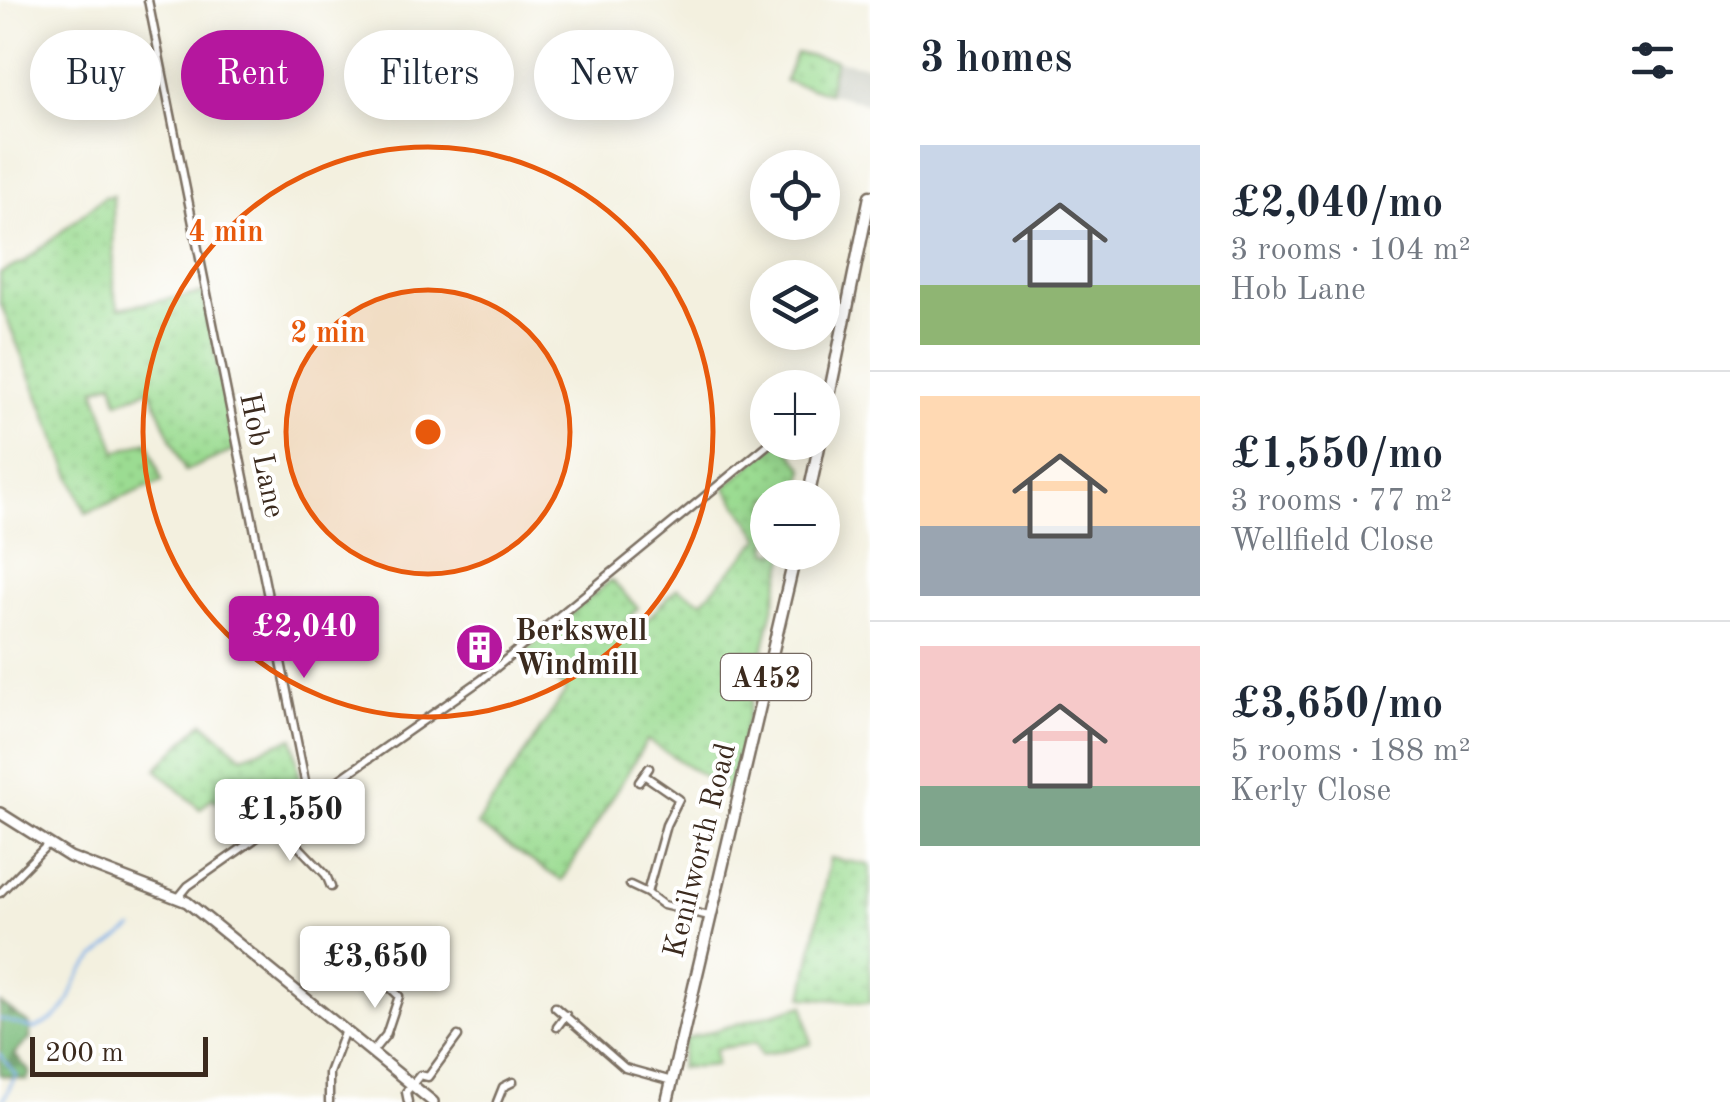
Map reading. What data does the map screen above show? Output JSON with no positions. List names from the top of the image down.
{
  "streets": {
    "highway": ["A452", "Kenilworth Road"],
    "street": ["Hob Lane"]
  },
  "places": {
    "building": ["Berkswell Windmill"]
  },
  "scale_bar": "200 m",
  "page": {
    "heading": "3 homes",
    "chip": [
      "Buy",
      "Rent",
      "Filters",
      "New"
    ],
    "list": [
      {
        "name": "£2,040/mo",
        "note": "3 rooms · 104 m² · Hob Lane"
      },
      {
        "name": "£1,550/mo",
        "note": "3 rooms · 77 m² · Wellfield Close"
      },
      {
        "name": "£3,650/mo",
        "note": "5 rooms · 188 m² · Kerly Close"
      }
    ],
    "map_buttons": ["+", "−"],
    "price": ["£2,040", "£1,550", "£3,650"],
    "scale": "200 m"
  },
  "rings": ["4 min", "2 min"]
}
